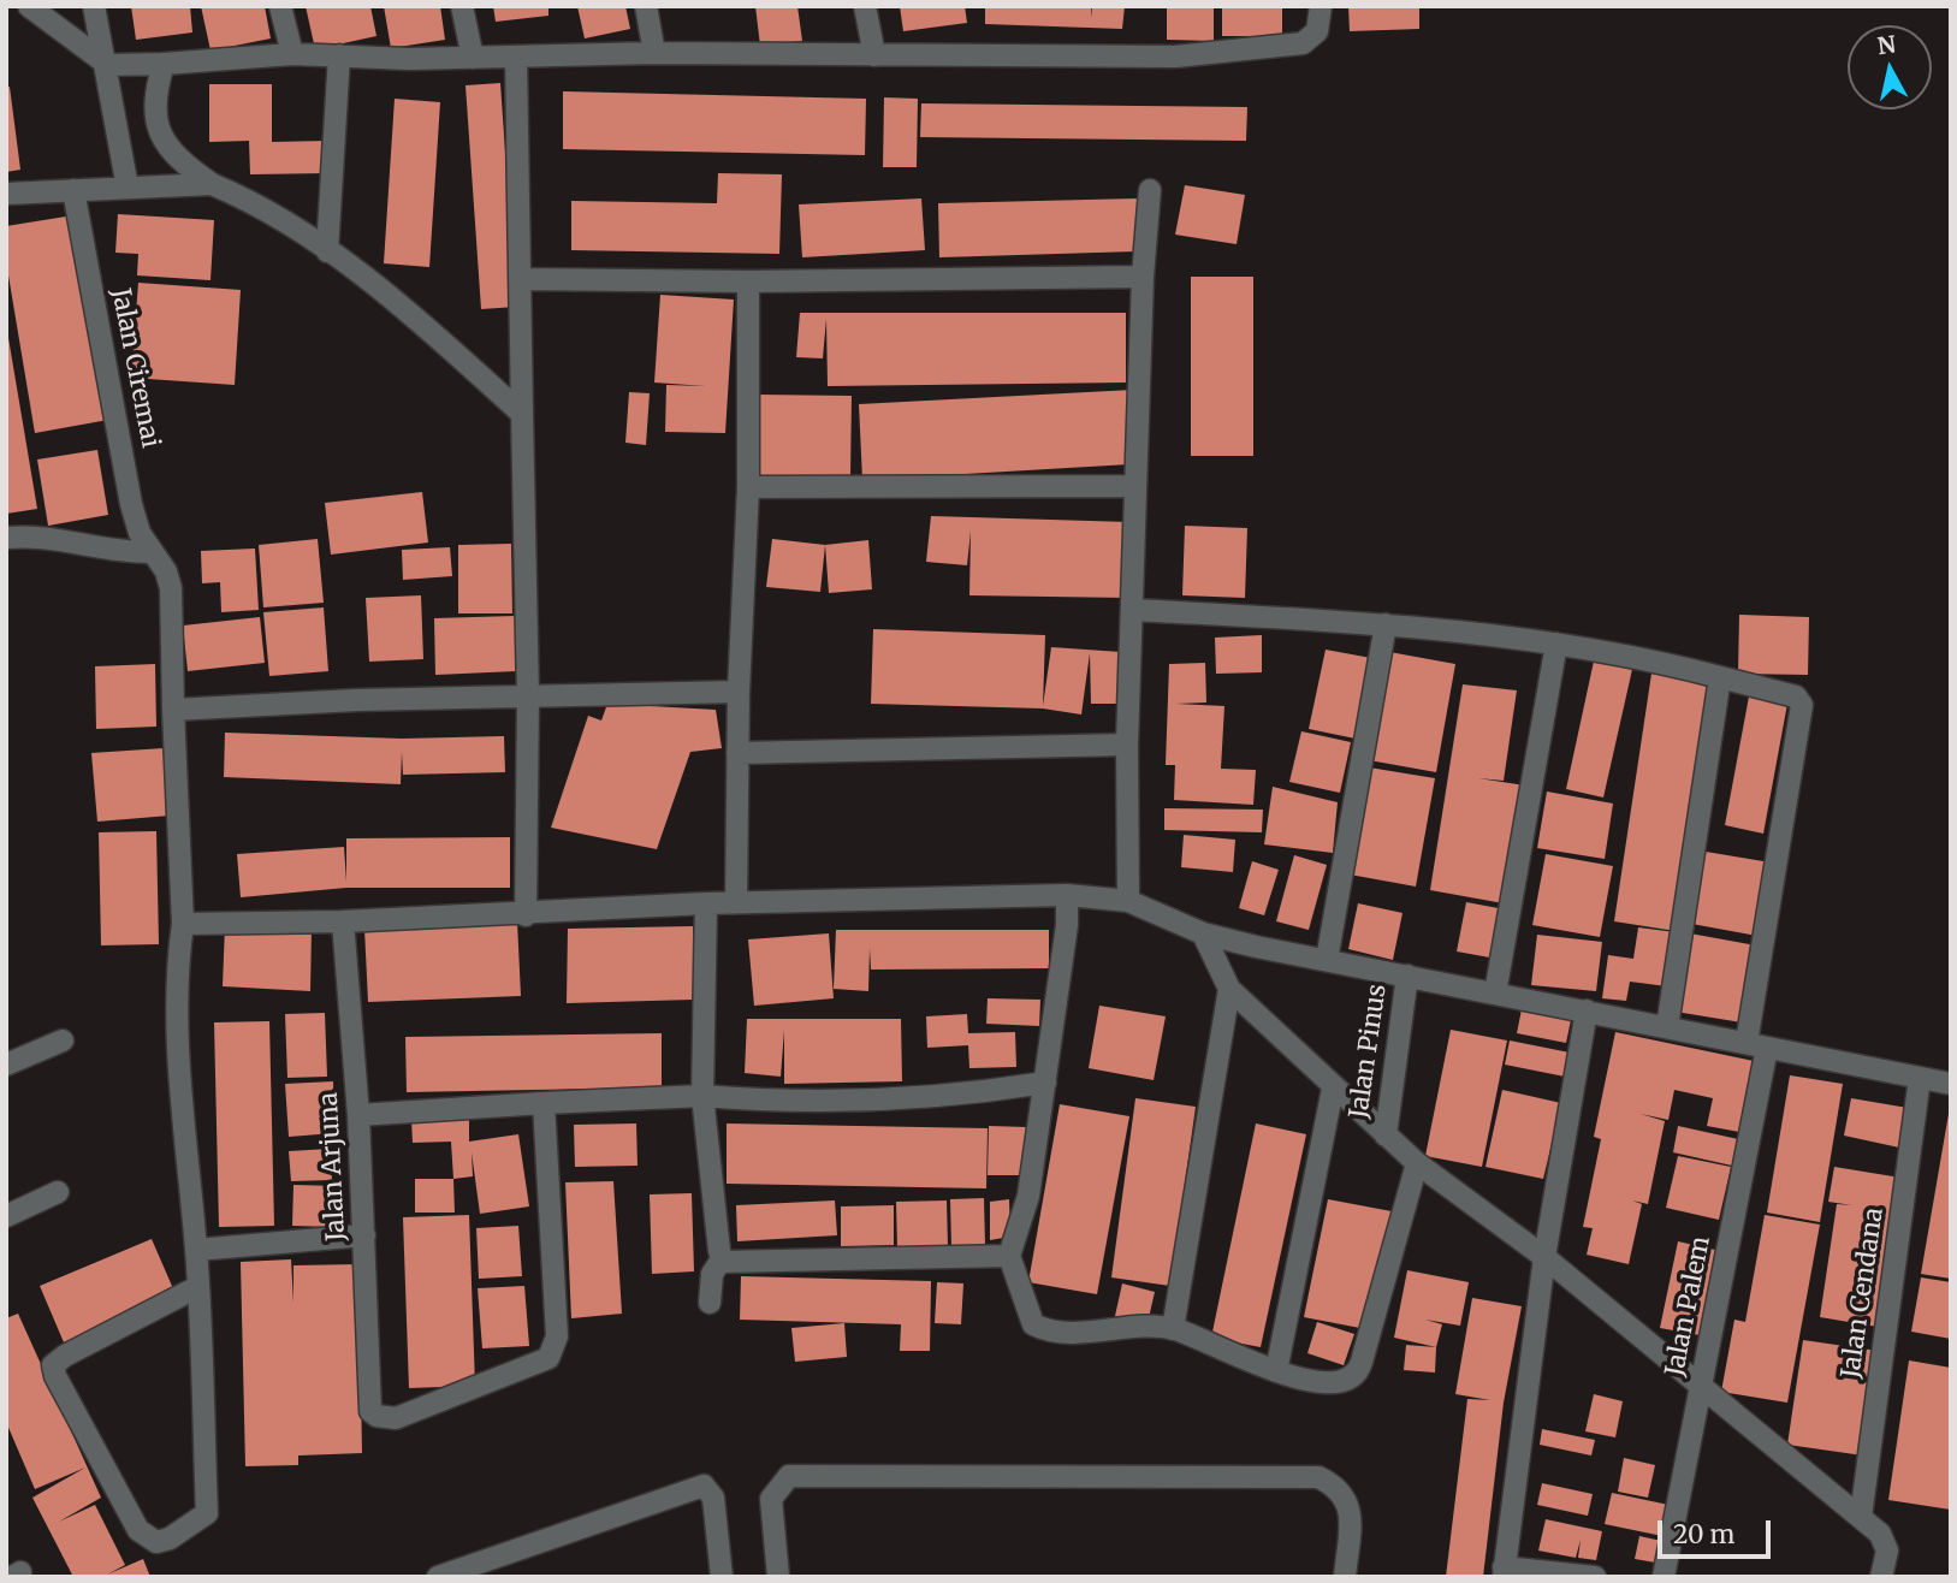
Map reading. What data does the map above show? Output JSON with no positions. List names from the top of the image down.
{
  "streets": {
    "street": [
      "Jalan Ciremai",
      "Jalan Pinus",
      "Jalan Arjuna",
      "Jalan Cendana",
      "Jalan Palem"
    ]
  },
  "scale_bar": "20 m",
  "north": "top"
}
